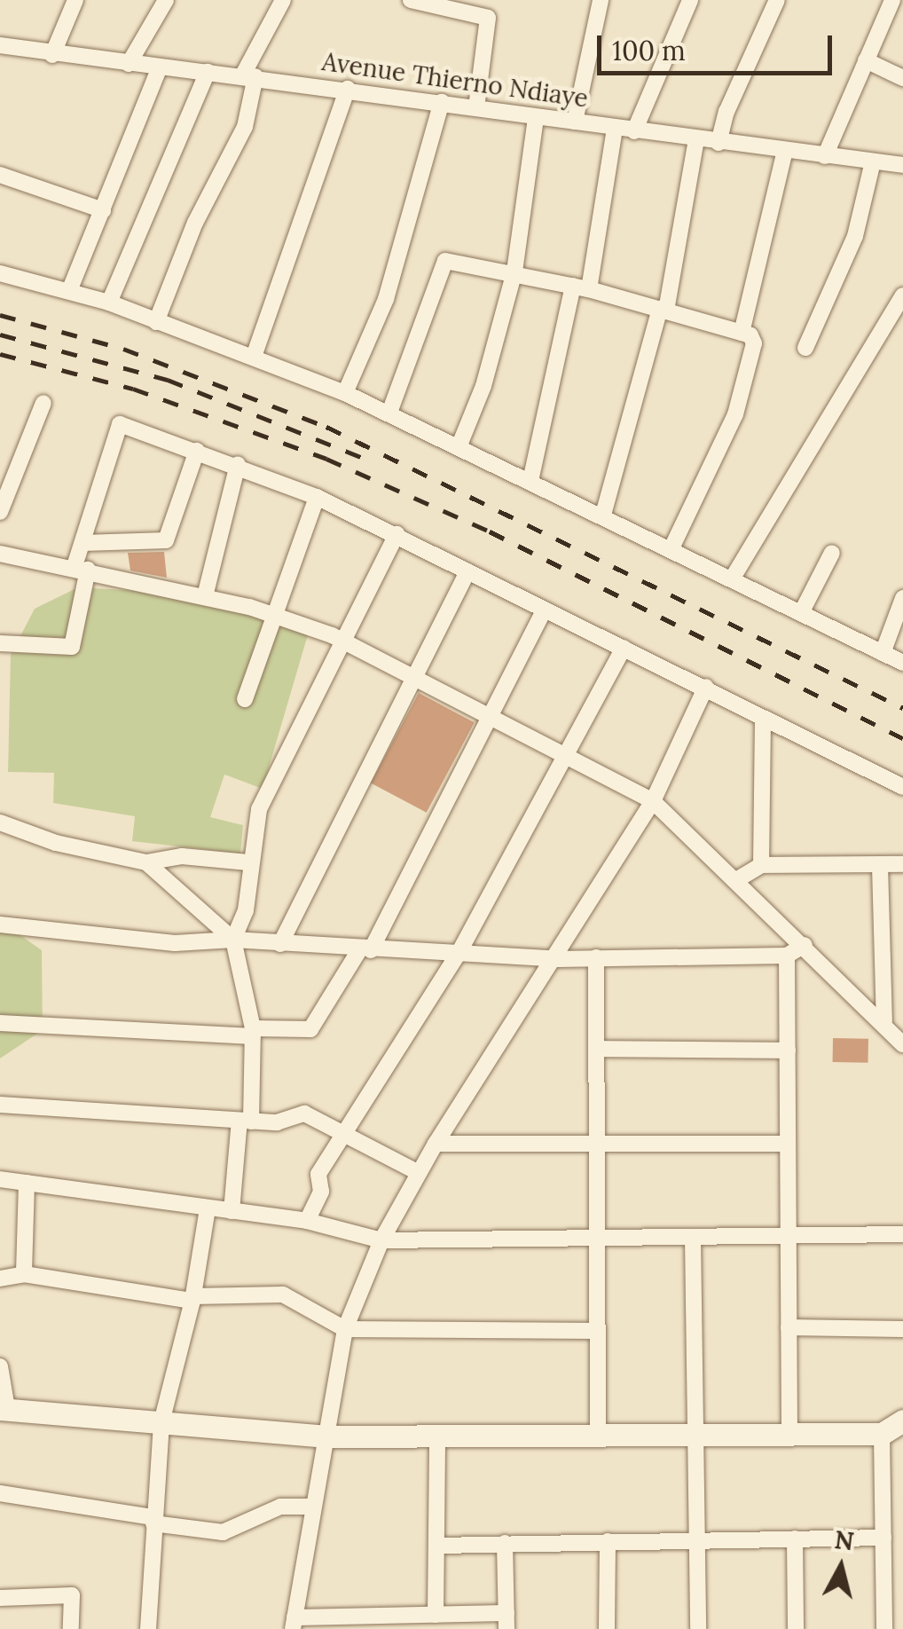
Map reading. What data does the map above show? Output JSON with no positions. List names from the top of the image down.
{
  "streets": {
    "street": ["Avenue Thierno Ndiaye"]
  },
  "scale_bar": "100 m",
  "north": "top"
}
